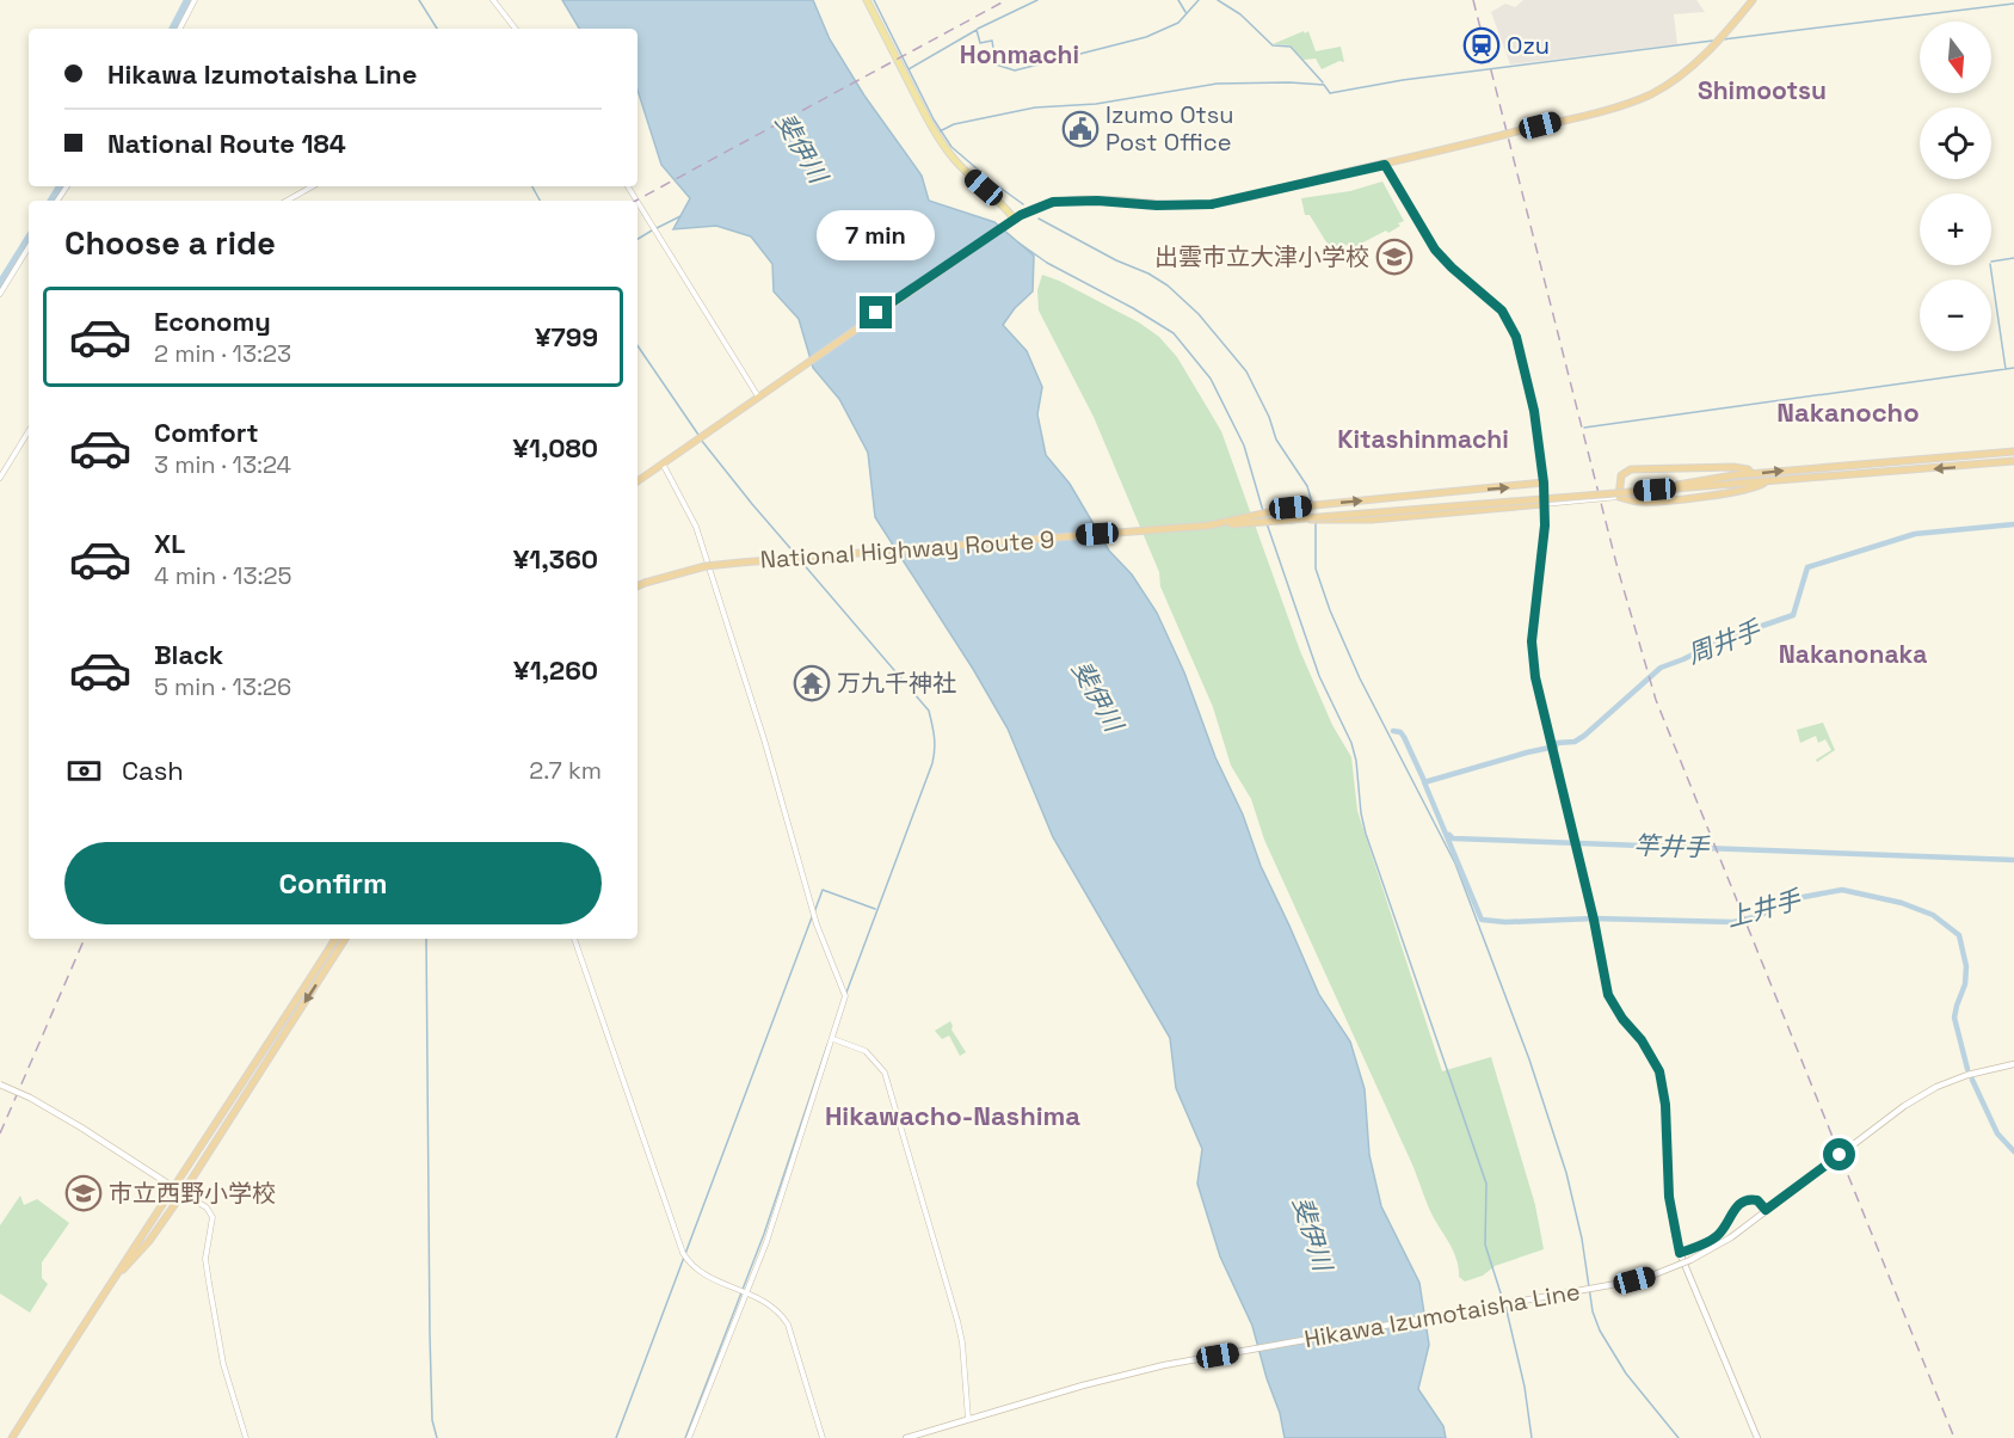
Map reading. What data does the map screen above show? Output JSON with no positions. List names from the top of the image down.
{
  "streets": {
    "highway": ["National Highway Route 9"],
    "main road": ["Hikawa Izumotaisha Line"]
  },
  "districts": [
    "Honmachi",
    "Shimootsu",
    "Nakanocho",
    "Kitashinmachi",
    "Nakanonaka",
    "Hikawacho-Nashima"
  ],
  "water": [
    "斐伊川",
    "周井手",
    "竿井手",
    "上井手"
  ],
  "places": {
    "station": ["Ozu"],
    "public building": ["Izumo Otsu Post Office"],
    "school or university": ["出雲市立大津小学校", "市立西野小学校"],
    "temple": ["万九千神社"]
  },
  "north": "bottom",
  "page": {
    "map_buttons": ["+", "−"],
    "banner": ["Hikawa Izumotaisha Line", "National Route 184"],
    "heading": "Choose a ride",
    "bubble": "7 min",
    "list": [
      {
        "name": "Economy",
        "note": "2 min · 13:23",
        "value": "¥799"
      },
      {
        "name": "Comfort",
        "note": "3 min · 13:24",
        "value": "¥1,080"
      },
      {
        "name": "XL",
        "note": "4 min · 13:25",
        "value": "¥1,360"
      },
      {
        "name": "Black",
        "note": "5 min · 13:26",
        "value": "¥1,260"
      }
    ],
    "pay": ["Cash", "2.7 km"],
    "buttons": "Confirm"
  }
}
